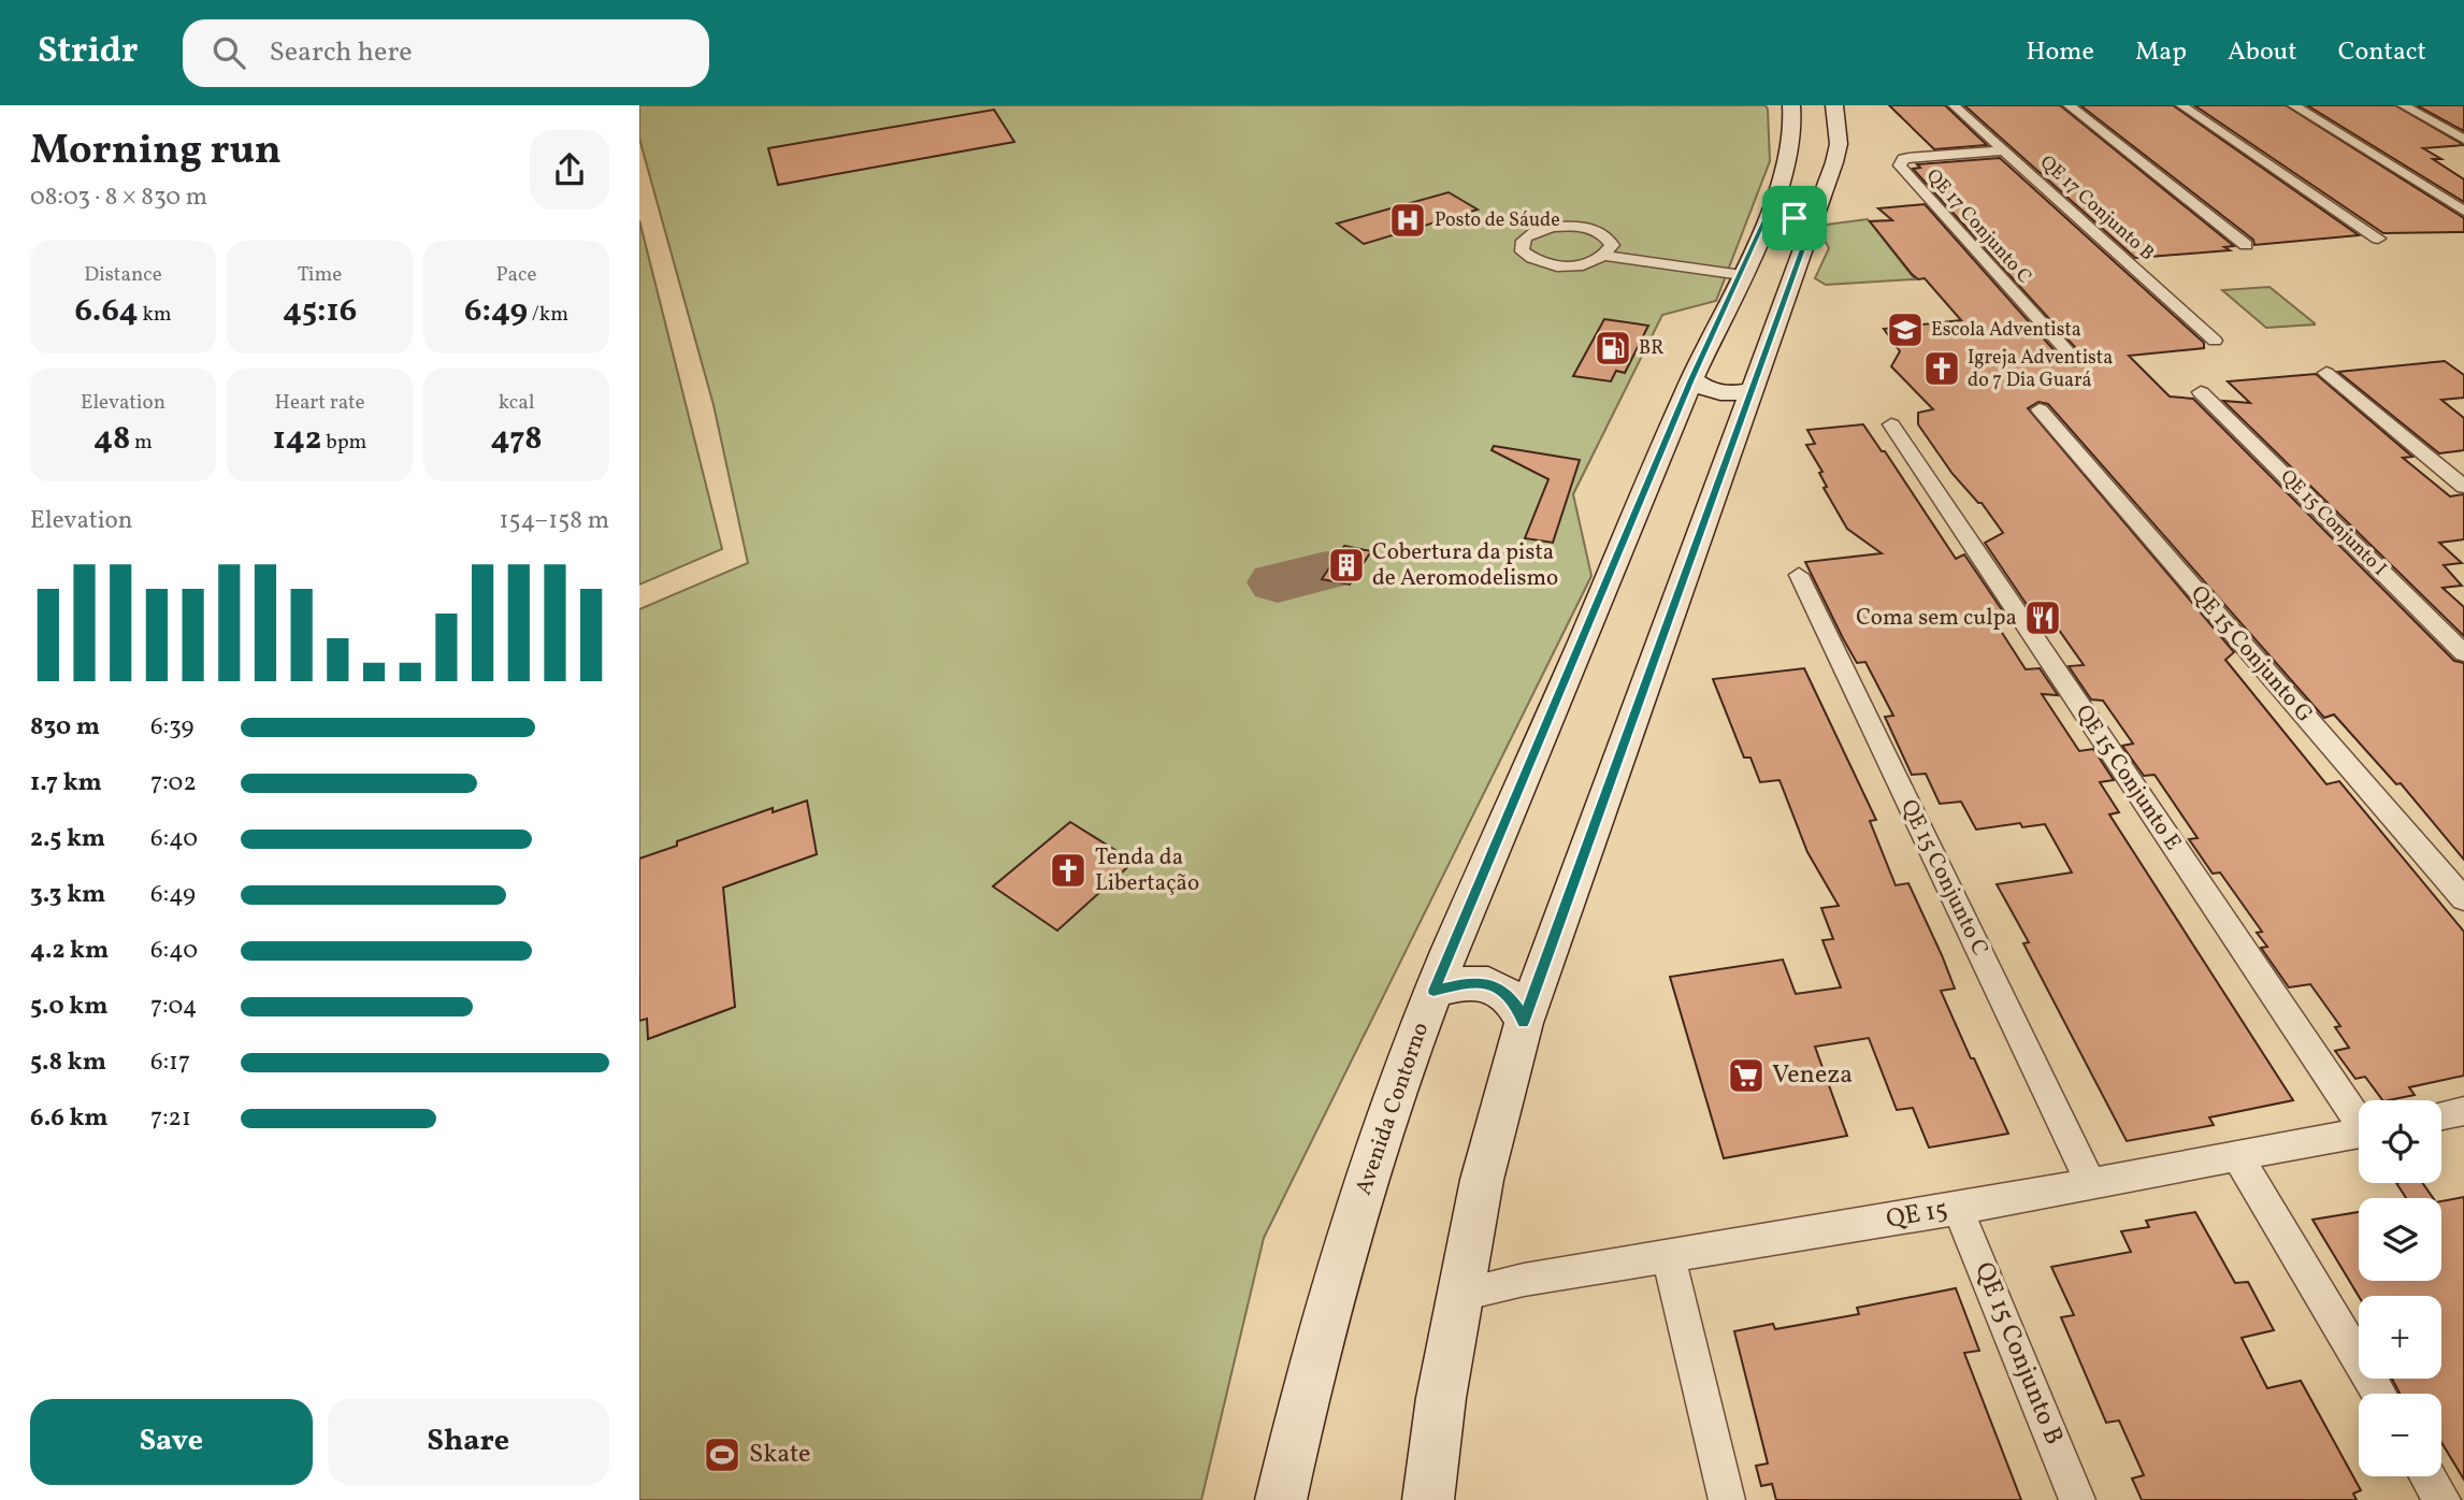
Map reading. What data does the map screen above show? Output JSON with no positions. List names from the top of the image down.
{
  "streets": {
    "main road": ["Avenida Contorno"],
    "street": [
      "QE 17 Conjunto B",
      "QE 17 Conjunto C",
      "QE 15 Conjunto I",
      "QE 15 Conjunto G",
      "QE 15 Conjunto E",
      "QE 15 Conjunto C",
      "QE 15",
      "QE 15 Conjunto B"
    ]
  },
  "crossings": [
    ["QE 17 Conjunto B", "QE 17 Conjunto C"],
    ["QE 15 Conjunto C", "QE 15"],
    ["Avenida Contorno", "QE 15"],
    ["QE 15", "QE 15 Conjunto B"]
  ],
  "places": {
    "hospital": ["Posto de Sáude"],
    "school or university": ["Escola Adventista"],
    "fuel station": ["BR"],
    "church": ["Igreja Adventista do 7 Dia Guará", "Tenda da Libertação"],
    "building": ["Cobertura da pista de Aeromodelismo"],
    "restaurant": ["Coma sem culpa"],
    "supermarket": ["Veneza"],
    "sports": ["Skate"]
  },
  "page": {
    "header": "Stridr",
    "search": "Search here",
    "nav": [
      "Home",
      "Map",
      "About",
      "Contact"
    ],
    "heading": ["Morning run", "08:03 · 8 × 830 m"],
    "stats": [
      ["Distance", "6.64 km"],
      ["Time", "45:16"],
      ["Pace", "6:49 /km"],
      ["Elevation", "48 m"],
      ["Heart rate", "142 bpm"],
      ["kcal", "478"]
    ],
    "chart": ["Elevation", "154–158 m"],
    "list": [
      {
        "name": "830 m",
        "note": "6:39"
      },
      {
        "name": "1.7 km",
        "note": "7:02"
      },
      {
        "name": "2.5 km",
        "note": "6:40"
      },
      {
        "name": "3.3 km",
        "note": "6:49"
      },
      {
        "name": "4.2 km",
        "note": "6:40"
      },
      {
        "name": "5.0 km",
        "note": "7:04"
      },
      {
        "name": "5.8 km",
        "note": "6:17"
      },
      {
        "name": "6.6 km",
        "note": "7:21"
      }
    ],
    "map_buttons": ["+", "−"],
    "buttons": ["Save", "Share"]
  }
}
